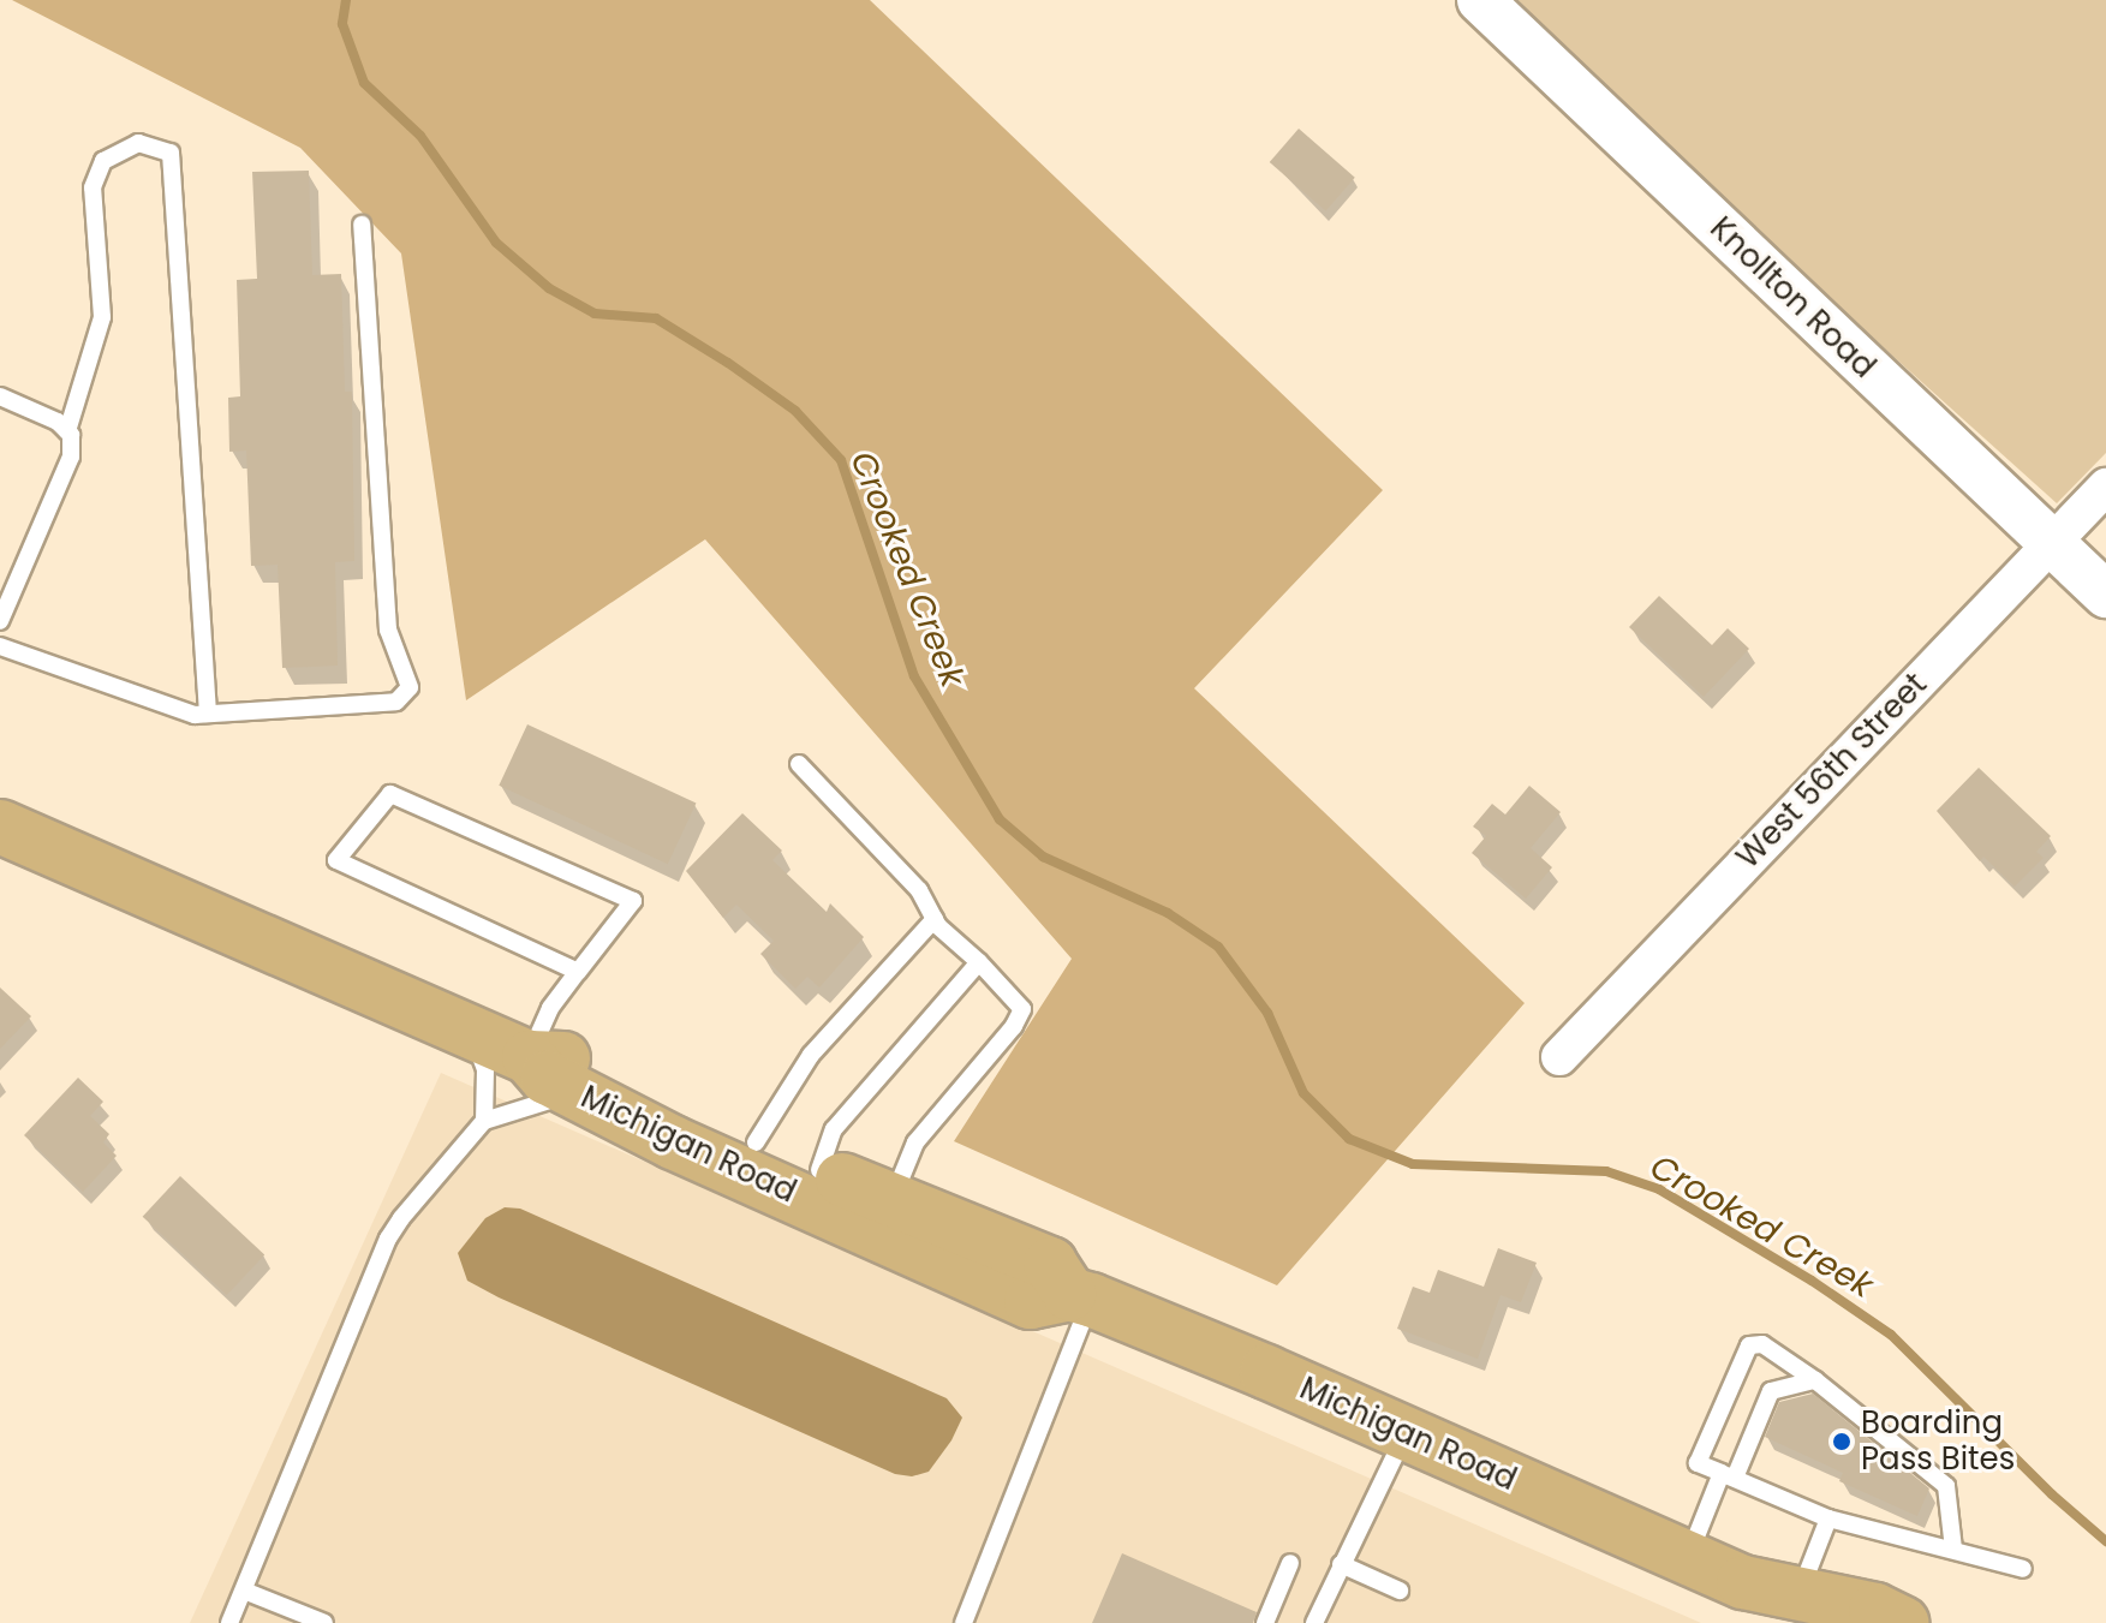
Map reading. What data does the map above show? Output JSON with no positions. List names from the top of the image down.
{
  "streets": {
    "main road": ["Michigan Road"],
    "street": ["Knollton Road", "West 56th Street"]
  },
  "crossings": [
    ["Knollton Road", "West 56th Street"]
  ],
  "water": ["Crooked Creek"],
  "places": ["Boarding Pass Bites"]
}
